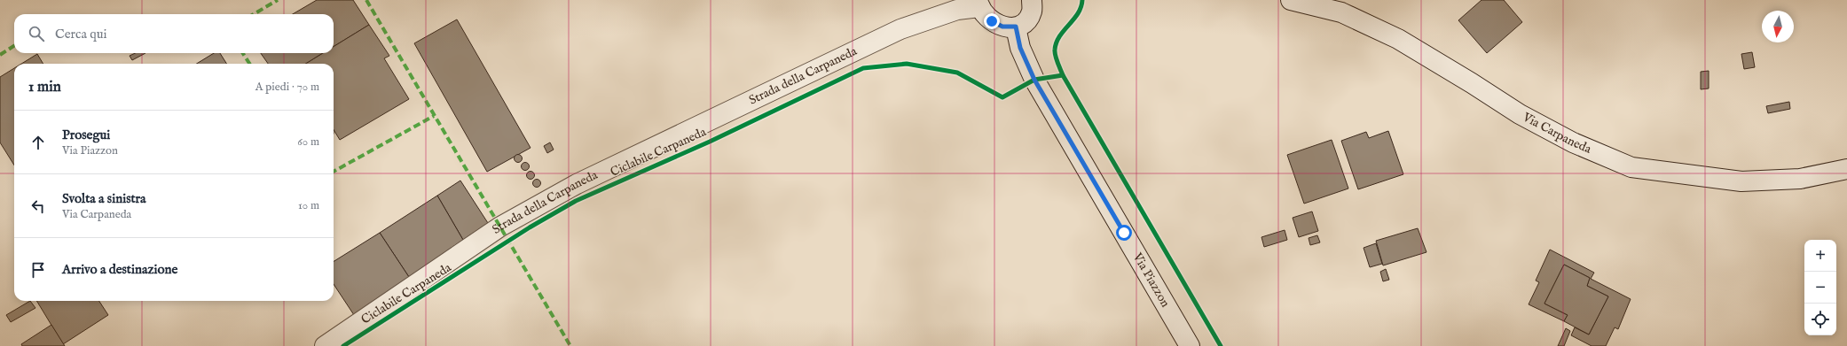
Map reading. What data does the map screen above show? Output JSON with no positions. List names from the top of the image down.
{
  "streets": {
    "street": ["Strada della Carpaneda", "Via Carpaneda", "Via Piazzon"],
    "cycle path": ["Ciclabile Carpaneda"]
  },
  "north": "bottom",
  "page": {
    "search": "Cerca qui",
    "heading": ["1 min", "A piedi · 70 m"],
    "list": [
      ["Prosegui", "Via Piazzon", "60 m"],
      ["Svolta a sinistra", "Via Carpaneda", "10 m"],
      "Arrivo a destinazione"
    ],
    "map_buttons": ["+", "−"]
  }
}
